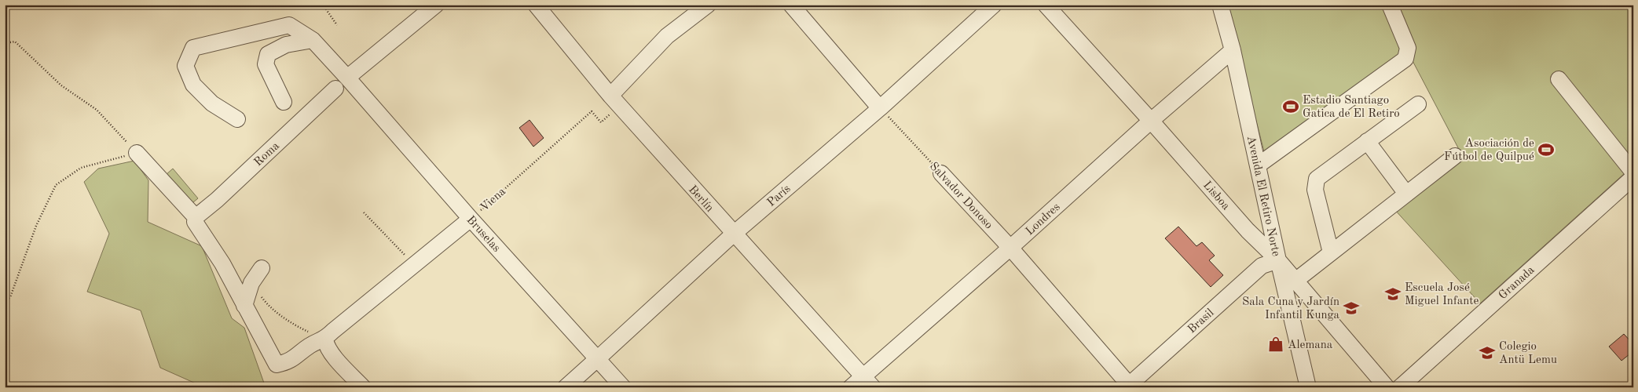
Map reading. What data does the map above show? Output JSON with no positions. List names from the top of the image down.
{
  "streets": {
    "street": [
      "Roma",
      "París",
      "Salvador Donoso",
      "Lisboa",
      "Avenida El Retiro Norte",
      "Berlín",
      "Viena",
      "Londres",
      "Bruselas",
      "Granada",
      "Brasil"
    ]
  },
  "crossings": [
    ["París", "Salvador Donoso"],
    ["París", "Berlín"],
    ["París", "Bruselas"],
    ["Salvador Donoso", "Londres"],
    ["Salvador Donoso", "Brasil"],
    ["Lisboa", "Avenida El Retiro Norte"],
    ["Lisboa", "Londres"],
    ["Lisboa", "Brasil"],
    ["Avenida El Retiro Norte", "Londres"],
    ["Avenida El Retiro Norte", "Brasil"],
    ["Berlín", "Viena"],
    ["Berlín", "Londres"],
    ["Viena", "Bruselas"]
  ],
  "places": {
    "sports": ["Estadio Santiago Gatica de El Retiro", "Asociación de Fútbol de Quilpué"],
    "school or university": ["Escuela José Miguel Infante", "Sala Cuna y Jardín Infantil Kunga", "Colegio Antü Lemu"],
    "shop": ["Alemana"]
  }
}
